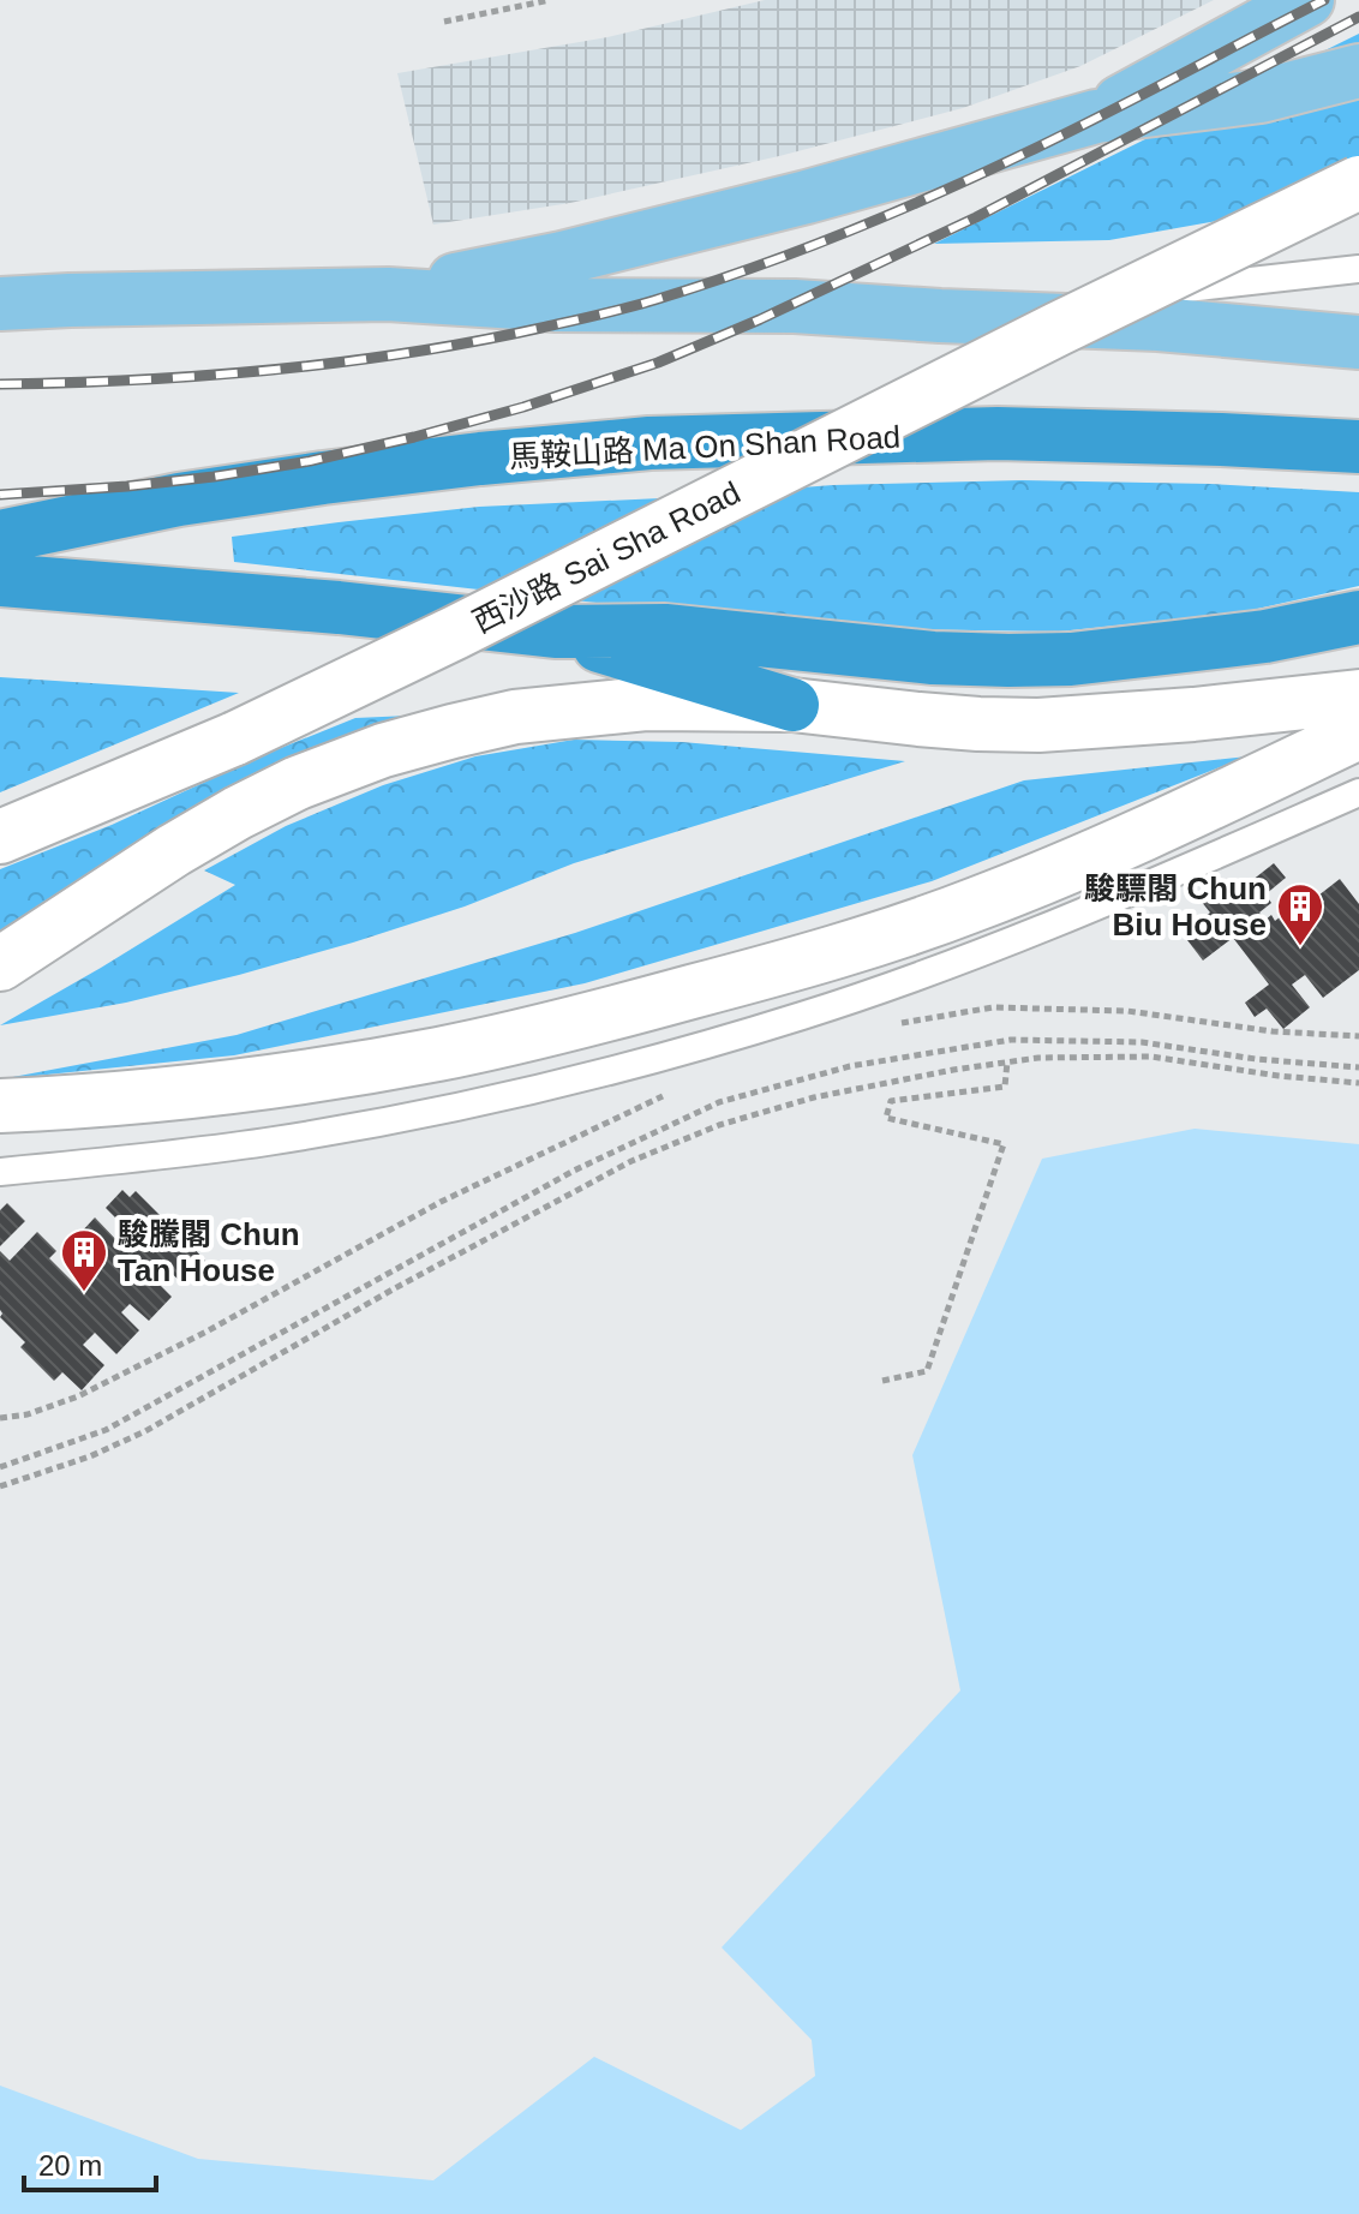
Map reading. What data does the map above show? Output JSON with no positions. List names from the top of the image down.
{
  "streets": {
    "highway": ["馬鞍山路 Ma On Shan Road"],
    "main road": ["西沙路 Sai Sha Road"]
  },
  "places": {
    "building": ["駿驃閣 Chun Biu House", "駿騰閣 Chun Tan House"]
  },
  "scale_bar": "20 m"
}
